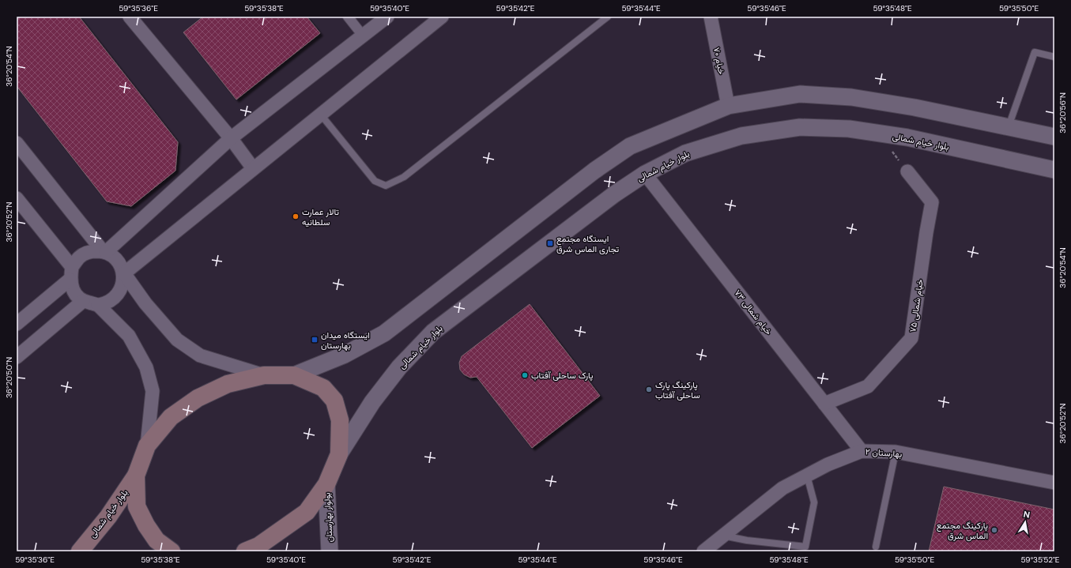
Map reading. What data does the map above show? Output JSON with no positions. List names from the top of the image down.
{
  "streets": {
    "main road": ["بلوار خیام شمالی"],
    "street": [
      "خیام ۷۰",
      "خیام شمالی ۷۵",
      "خیام شمالی ۷۳",
      "بهارستان ۲",
      "بولوار بهارستان"
    ]
  },
  "crossings": [
    ["بلوار خیام شمالی", "خیام شمالی ۷۳"],
    ["خیام شمالی ۷۵", "خیام شمالی ۷۳"],
    ["خیام شمالی ۷۳", "بهارستان ۲"]
  ],
  "places": {
    "other": [
      "تالار عمارت سلطانیه",
      "پارک ساحلی آفتاب",
      "پارکینگ پارک ساحلی آفتاب",
      "پارکینگ مجتمع الماس شرق"
    ],
    "transit": ["ایستگاه مجتمع تجاری الماس شرق", "ایستگاه میدان بهارستان"]
  },
  "north": "top",
  "coordinates": [
    "59°35'36\"E",
    "59°35'38\"E",
    "59°35'40\"E",
    "59°35'42\"E",
    "59°35'44\"E",
    "59°35'46\"E",
    "59°35'48\"E",
    "59°35'50\"E",
    "36°20'54\"N",
    "36°20'56\"N",
    "36°20'52\"N",
    "36°20'50\"N",
    "59°35'52\"E"
  ]
}
